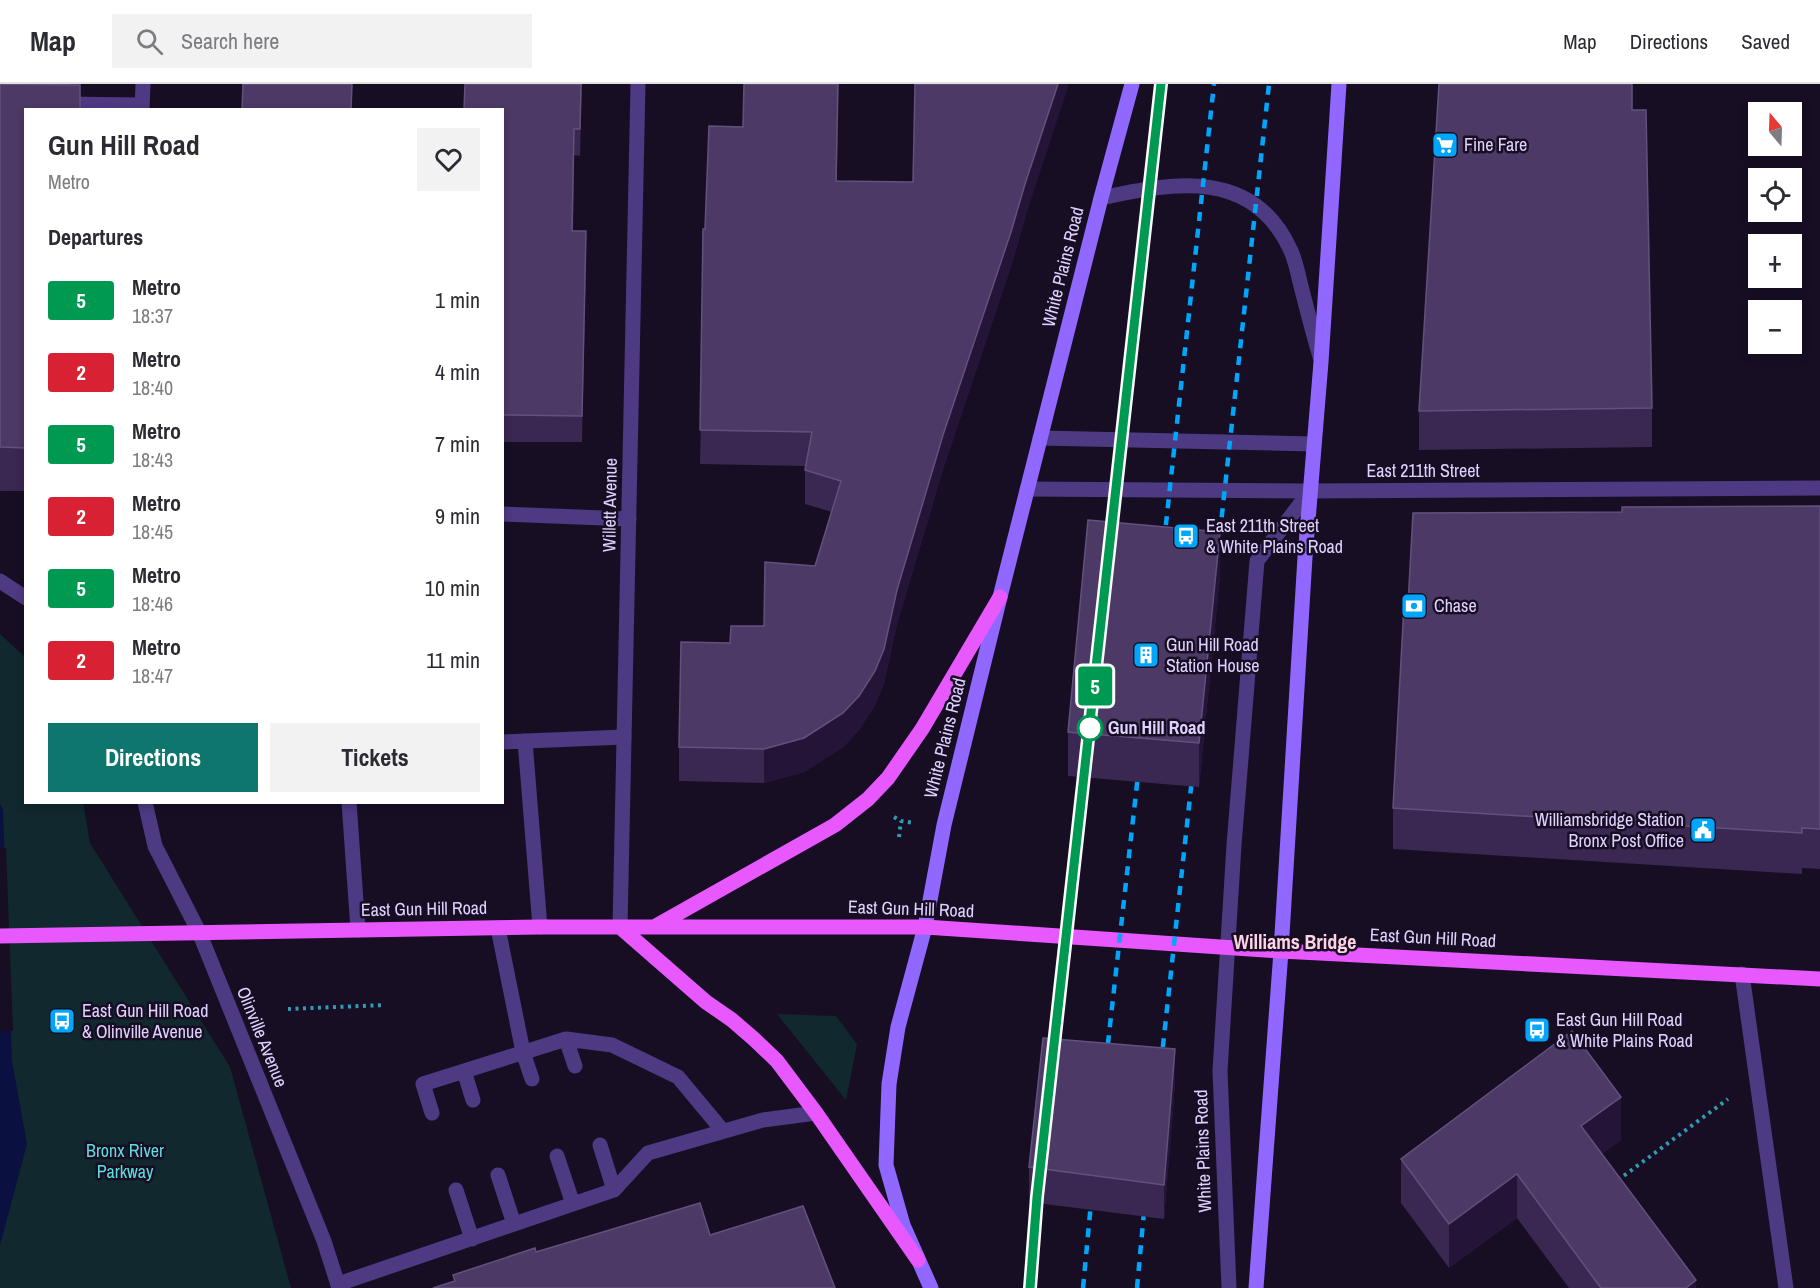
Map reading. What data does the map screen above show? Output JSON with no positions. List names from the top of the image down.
{
  "streets": {
    "main road": ["White Plains Road", "East Gun Hill Road"],
    "street": ["East 211th Street", "Willett Avenue", "Olinville Avenue"]
  },
  "crossings": [
    ["White Plains Road", "East 211th Street"],
    ["White Plains Road", "East Gun Hill Road"],
    ["Willett Avenue", "East Gun Hill Road"],
    ["East Gun Hill Road", "Olinville Avenue"]
  ],
  "districts": ["Williams Bridge"],
  "parks": ["Bronx River Parkway"],
  "places": {
    "supermarket": ["Fine Fare"],
    "bus stop": ["East 211th Street & White Plains Road", "East Gun Hill Road & Olinville Avenue", "East Gun Hill Road & White Plains Road"],
    "bank": ["Chase"],
    "building": ["Gun Hill Road Station House"],
    "other": ["Gun Hill Road"],
    "public building": ["Williamsbridge Station Bronx Post Office"]
  },
  "lines": ["metro line 5"],
  "north": "top",
  "page": {
    "header": "Map",
    "search": "Search here",
    "nav": ["Map", "Directions", "Saved"],
    "on_map": "5",
    "map_buttons": ["+", "−"],
    "heading": [
      ["Gun Hill Road", "Metro"],
      "Departures"
    ],
    "list": [
      {
        "mark": "5",
        "name": "Metro",
        "note": "18:37",
        "value": "1 min"
      },
      {
        "mark": "2",
        "name": "Metro",
        "note": "18:40",
        "value": "4 min"
      },
      {
        "mark": "5",
        "name": "Metro",
        "note": "18:43",
        "value": "7 min"
      },
      {
        "mark": "2",
        "name": "Metro",
        "note": "18:45",
        "value": "9 min"
      },
      {
        "mark": "5",
        "name": "Metro",
        "note": "18:46",
        "value": "10 min"
      },
      {
        "mark": "2",
        "name": "Metro",
        "note": "18:47",
        "value": "11 min"
      }
    ],
    "buttons": ["Directions", "Tickets"]
  }
}
